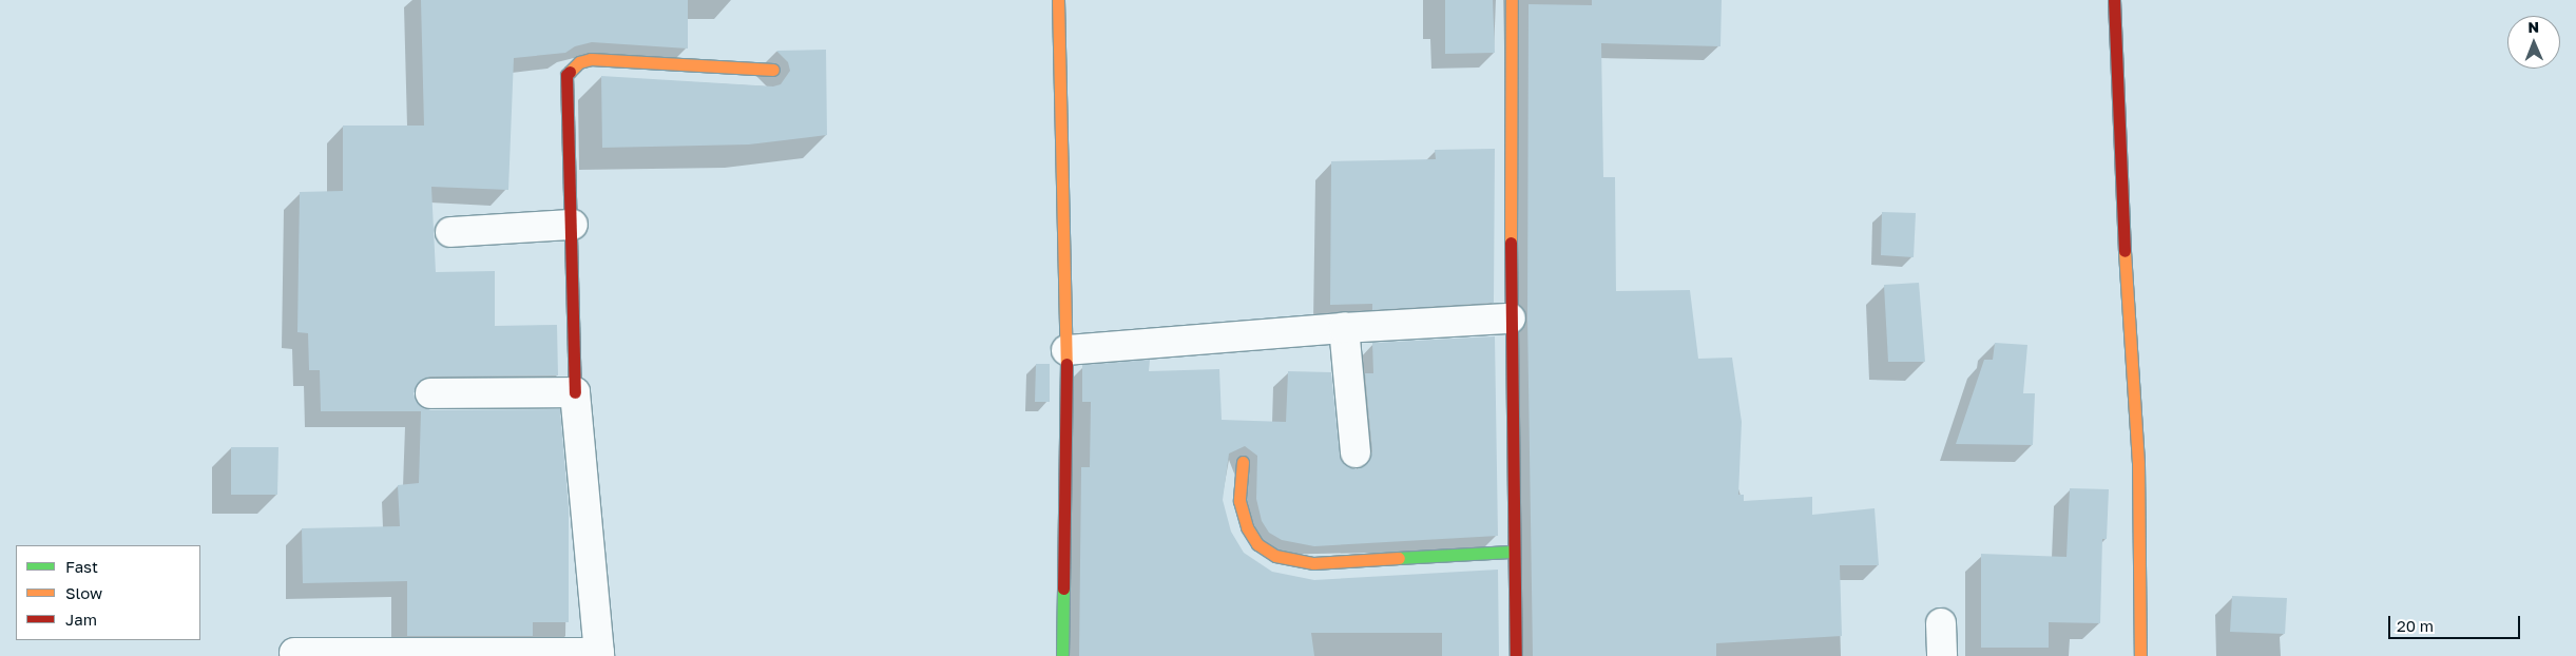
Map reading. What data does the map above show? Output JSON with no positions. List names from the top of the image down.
{
  "legend": ["Fast", "Slow", "Jam"],
  "scale_bar": "20 m",
  "north": "top"
}
